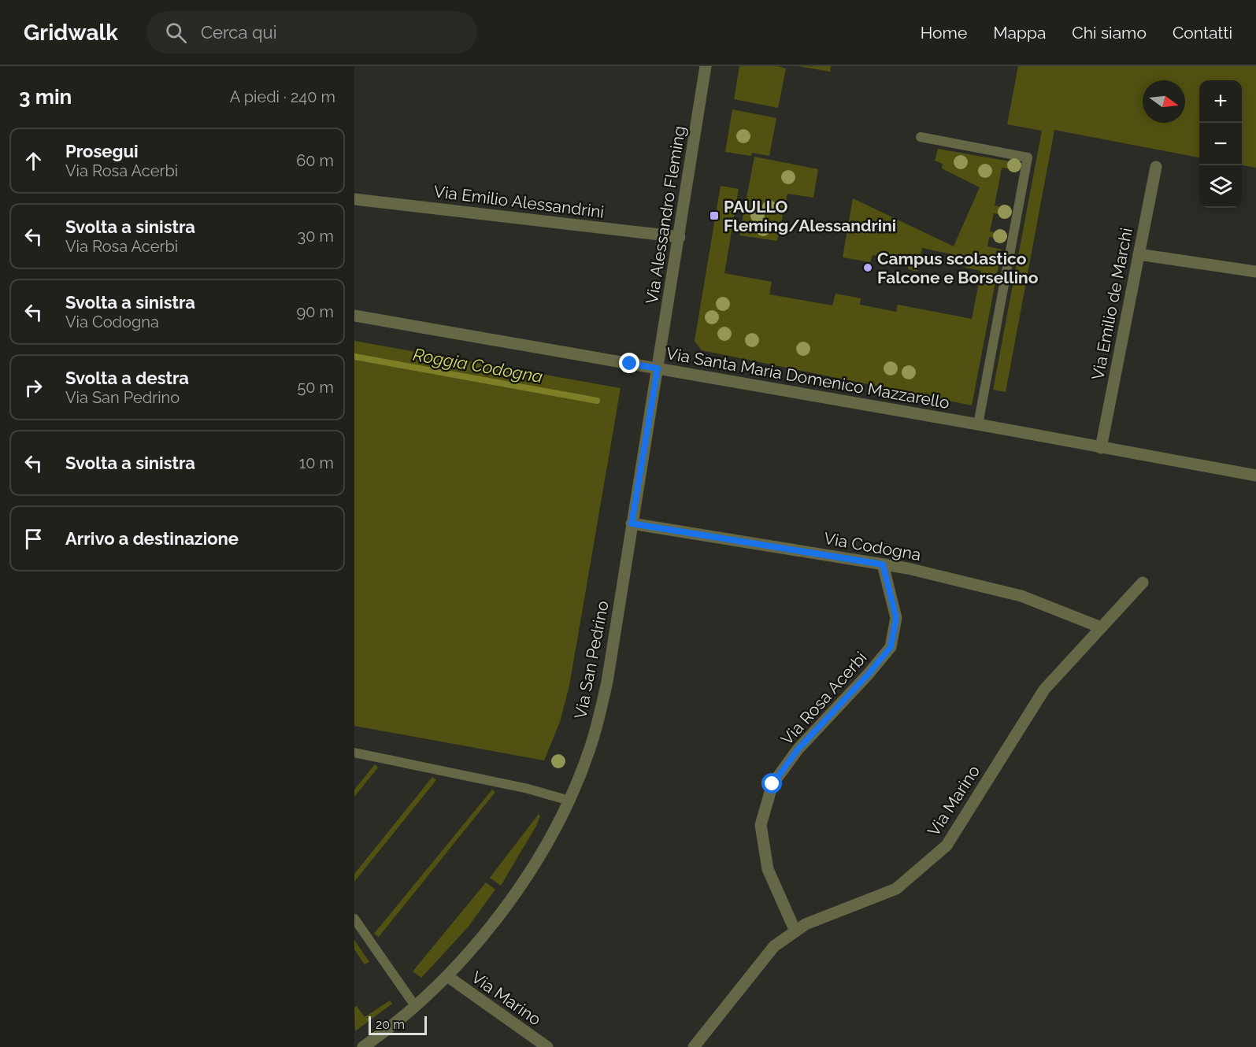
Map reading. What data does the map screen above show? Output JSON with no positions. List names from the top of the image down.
{
  "streets": {
    "street": [
      "Via Emilio Alessandrini",
      "Via Alessandro Fleming",
      "Via Emilio de Marchi",
      "Via Santa Maria Domenico Mazzarello",
      "Via Codogna",
      "Via San Pedrino",
      "Via Rosa Acerbi",
      "Via Marino"
    ]
  },
  "crossings": [
    ["Via Emilio Alessandrini", "Via Alessandro Fleming"],
    ["Via Alessandro Fleming", "Via Santa Maria Domenico Mazzarello"],
    ["Via Alessandro Fleming", "Via San Pedrino"],
    ["Via Emilio de Marchi", "Via Santa Maria Domenico Mazzarello"],
    ["Via Santa Maria Domenico Mazzarello", "Via San Pedrino"],
    ["Via Codogna", "Via San Pedrino"],
    ["Via Codogna", "Via Rosa Acerbi"],
    ["Via Codogna", "Via Marino"],
    ["Via San Pedrino", "Via Marino"],
    ["Via Rosa Acerbi", "Via Marino"]
  ],
  "water": ["Roggia Codogna"],
  "places": {
    "transit": ["PAULLO Fleming/Alessandrini"],
    "other": ["Campus scolastico Falcone e Borsellino"]
  },
  "scale_bar": "20 m",
  "north": "right",
  "page": {
    "header": "Gridwalk",
    "search": "Cerca qui",
    "nav": [
      "Home",
      "Mappa",
      "Chi siamo",
      "Contatti"
    ],
    "heading": ["3 min", "A piedi · 240 m"],
    "map_buttons": ["+", "−"],
    "list": [
      ["Prosegui", "Via Rosa Acerbi", "60 m"],
      ["Svolta a sinistra", "Via Rosa Acerbi", "30 m"],
      ["Svolta a sinistra", "Via Codogna", "90 m"],
      ["Svolta a destra", "Via San Pedrino", "50 m"],
      ["Svolta a sinistra", "10 m"],
      "Arrivo a destinazione"
    ],
    "scale": "20 m"
  }
}
